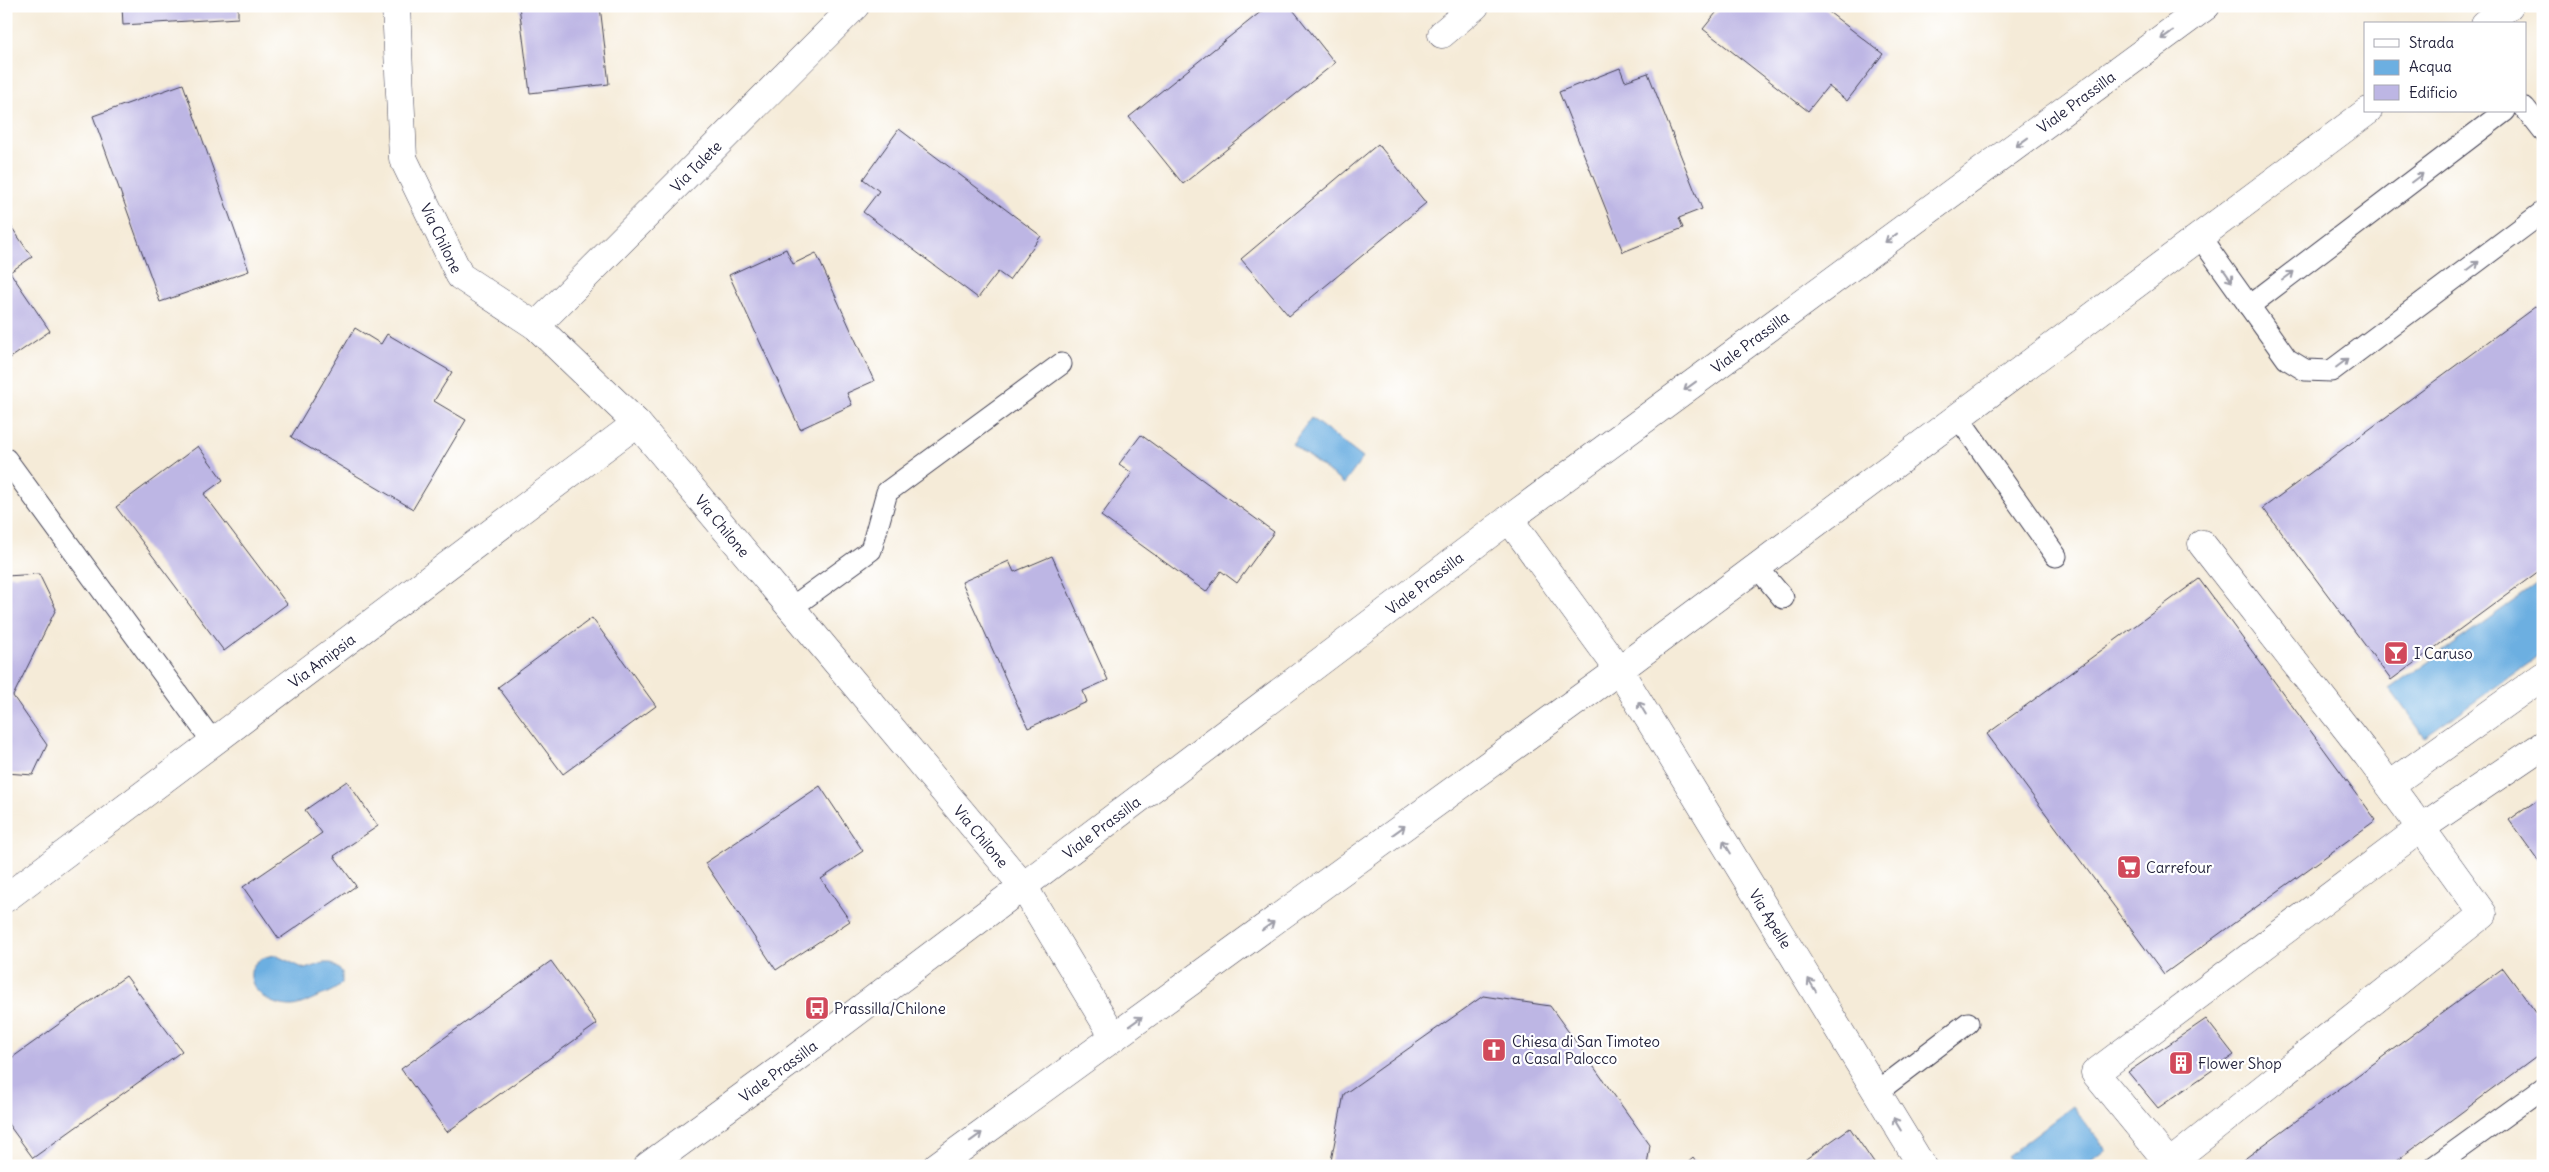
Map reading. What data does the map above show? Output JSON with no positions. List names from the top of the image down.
{
  "streets": {
    "street": [
      "Viale Prassilla",
      "Via Talete",
      "Via Chilone",
      "Via Amipsia",
      "Via Apelle"
    ]
  },
  "crossings": [
    ["Viale Prassilla", "Via Chilone"],
    ["Viale Prassilla", "Via Apelle"],
    ["Via Talete", "Via Chilone"],
    ["Via Chilone", "Via Amipsia"]
  ],
  "one_way": ["Via Apelle"],
  "places": {
    "bar": ["I Caruso"],
    "supermarket": ["Carrefour"],
    "bus stop": ["Prassilla/Chilone"],
    "church": ["Chiesa di San Timoteo a Casal Palocco"],
    "building": ["Flower Shop"]
  },
  "legend": ["Strada", "Acqua", "Edificio"]
}
